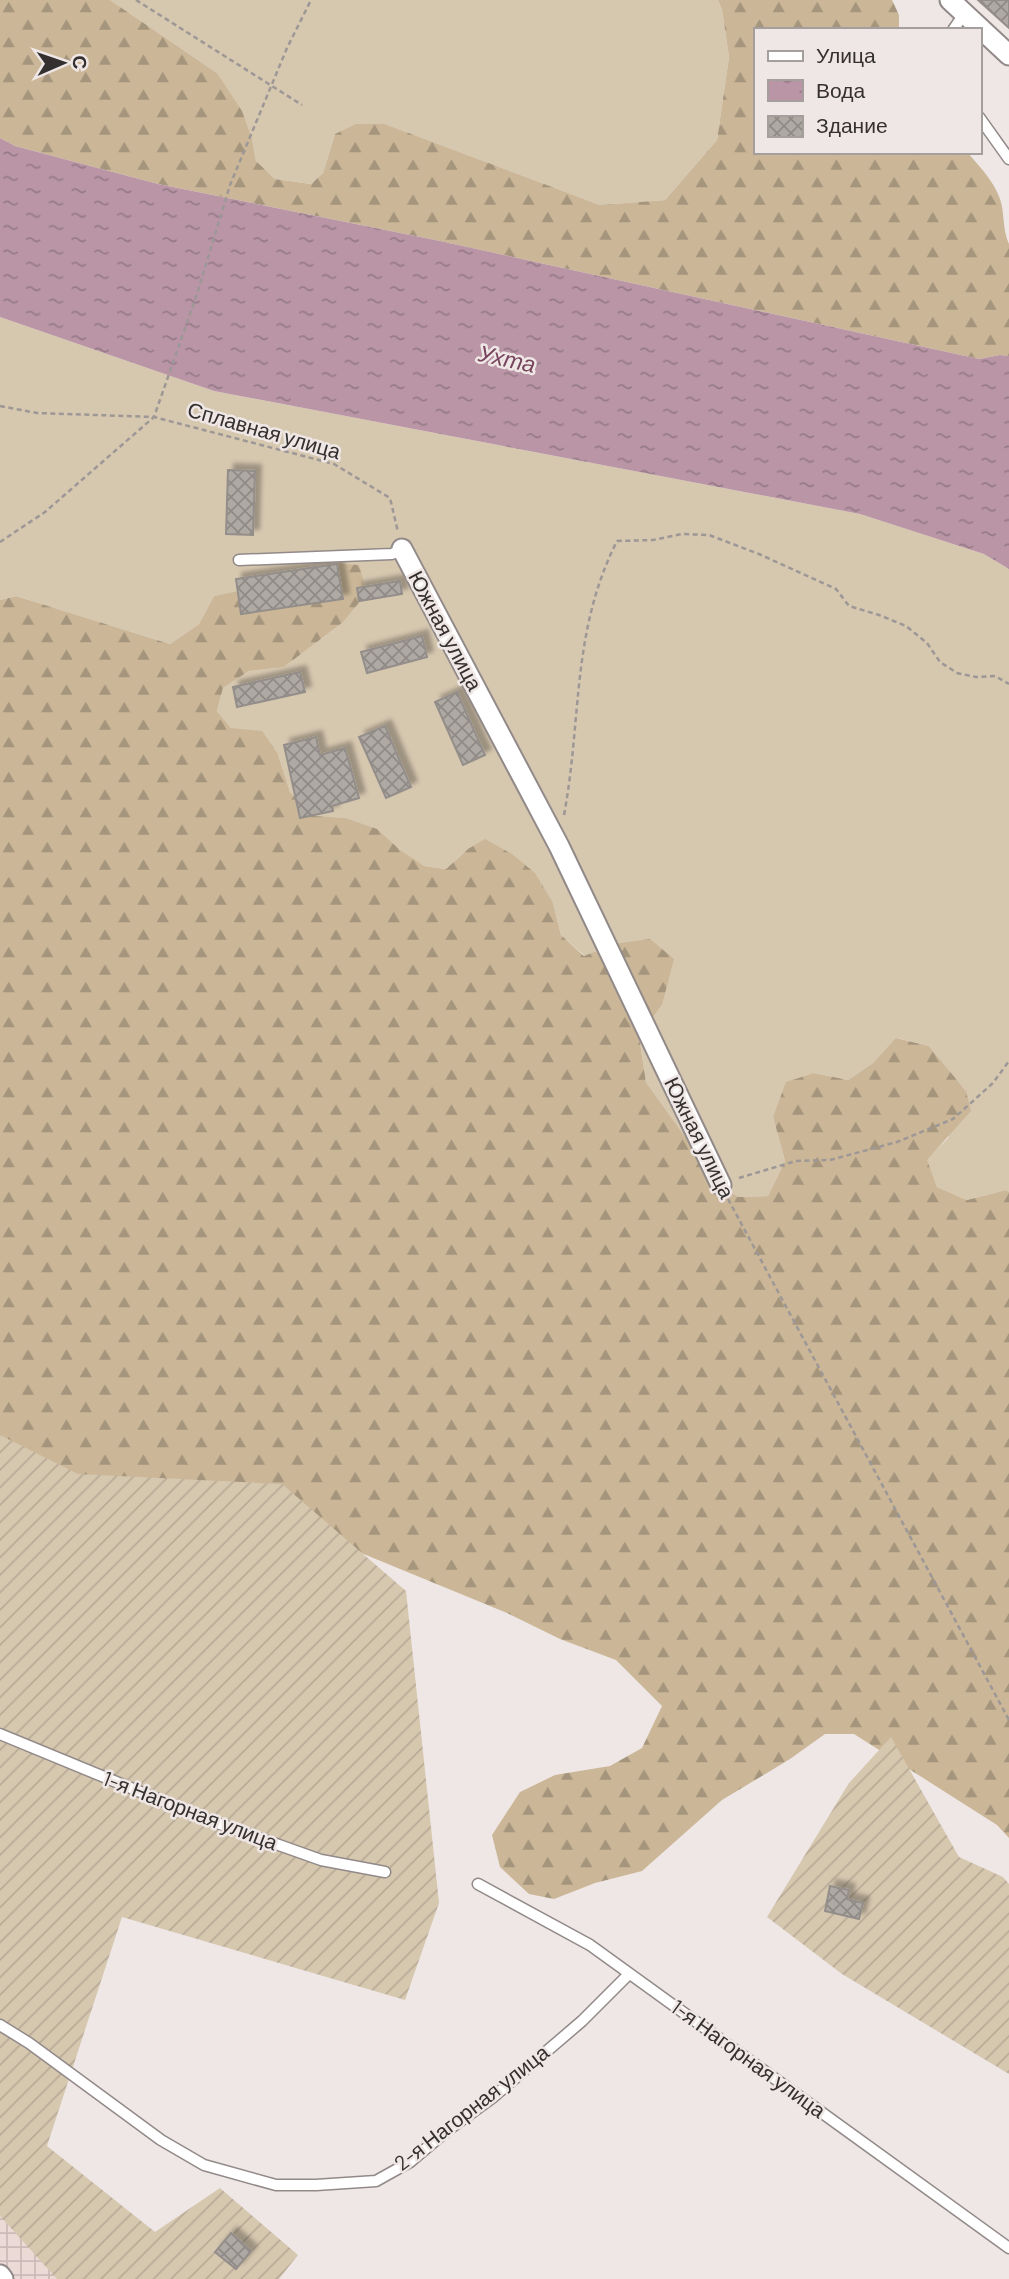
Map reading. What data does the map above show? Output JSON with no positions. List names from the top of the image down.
{
  "streets": {
    "street": ["Южная улица"],
    "lane": ["1-я Нагорная улица", "2-я Нагорная улица"],
    "path": ["Сплавная улица"]
  },
  "crossings": [
    ["Сплавная улица", "Южная улица"],
    ["1-я Нагорная улица", "2-я Нагорная улица"]
  ],
  "water": ["Ухта"],
  "legend": ["Улица", "Вода", "Здание"],
  "north": "right"
}
